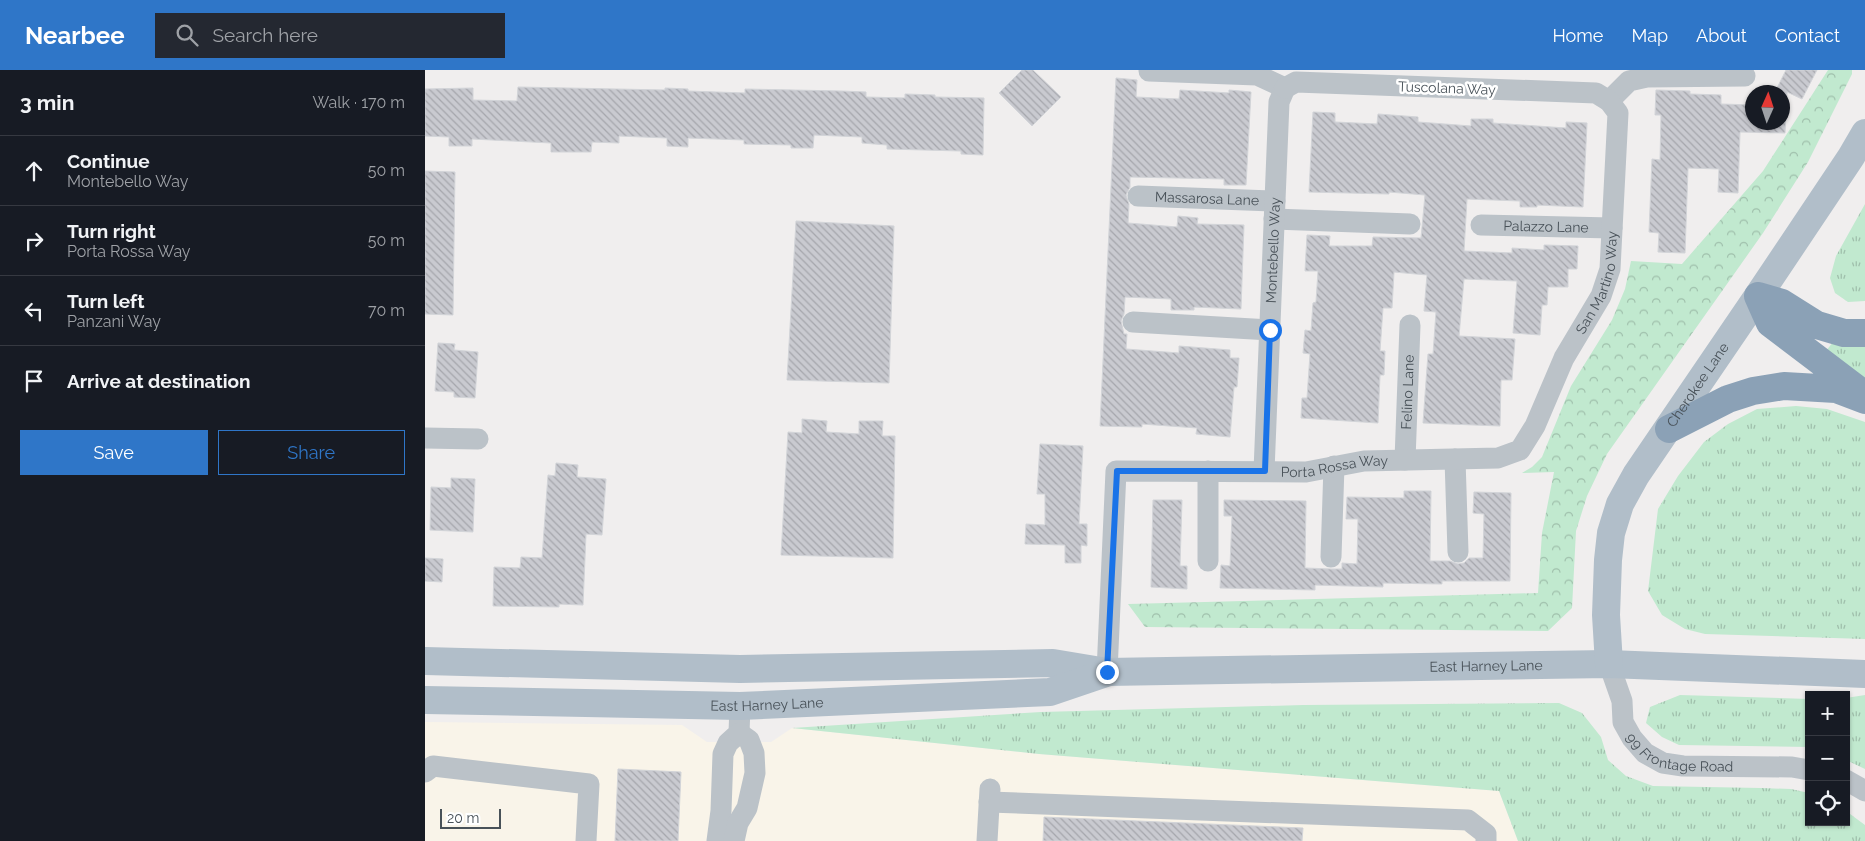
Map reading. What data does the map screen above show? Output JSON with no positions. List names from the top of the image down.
{
  "streets": {
    "main road": ["Cherokee Lane", "East Harney Lane"],
    "street": [
      "Tuscolana Way",
      "Massarosa Lane",
      "Palazzo Lane",
      "Montebello Way",
      "San Martino Way",
      "Felino Lane",
      "Porta Rossa Way",
      "99 Frontage Road"
    ]
  },
  "crossings": [
    ["Tuscolana Way", "Montebello Way"],
    ["Tuscolana Way", "San Martino Way"],
    ["Massarosa Lane", "Montebello Way"],
    ["Palazzo Lane", "San Martino Way"],
    ["Montebello Way", "Porta Rossa Way"],
    ["San Martino Way", "Porta Rossa Way"],
    ["Cherokee Lane", "East Harney Lane"],
    ["Cherokee Lane", "99 Frontage Road"],
    ["Felino Lane", "Porta Rossa Way"],
    ["Porta Rossa Way", "East Harney Lane"],
    ["East Harney Lane", "99 Frontage Road"]
  ],
  "scale_bar": "20 m",
  "north": "top",
  "page": {
    "header": "Nearbee",
    "search": "Search here",
    "nav": [
      "Home",
      "Map",
      "About",
      "Contact"
    ],
    "heading": ["3 min", "Walk · 170 m"],
    "list": [
      ["Continue", "Montebello Way", "50 m"],
      ["Turn right", "Porta Rossa Way", "50 m"],
      ["Turn left", "Panzani Way", "70 m"],
      "Arrive at destination"
    ],
    "buttons": ["Save", "Share"],
    "map_buttons": ["+", "−"],
    "scale": "20 m"
  }
}
